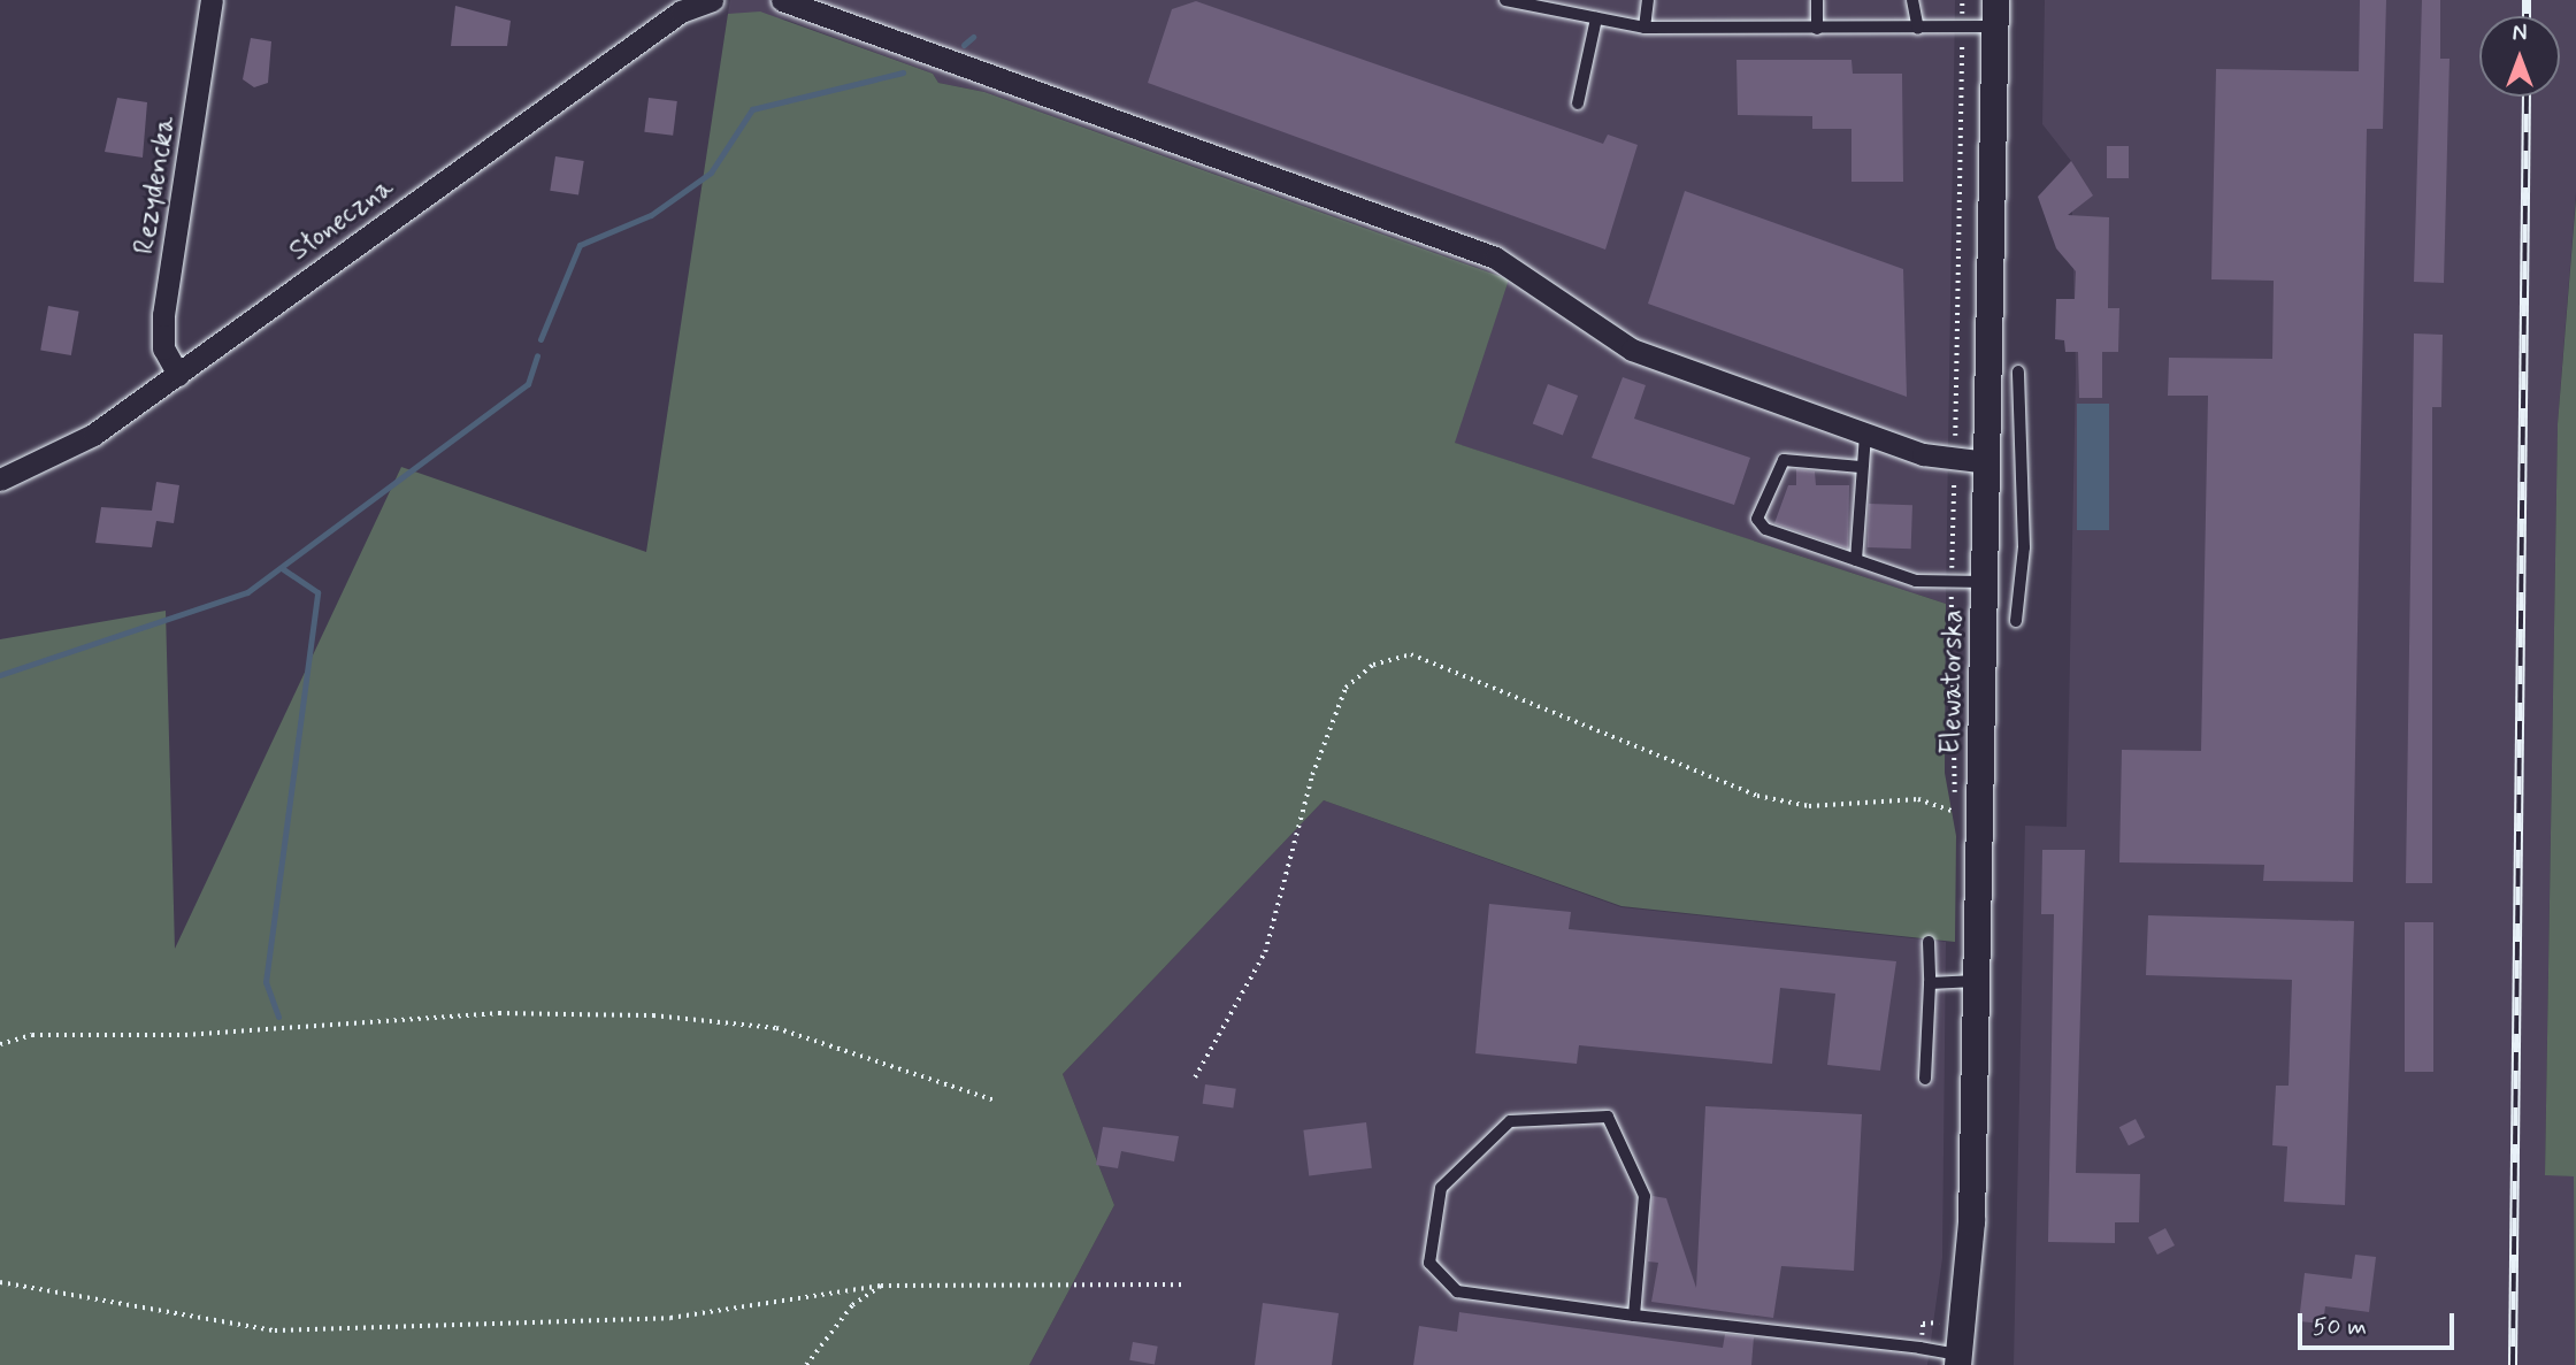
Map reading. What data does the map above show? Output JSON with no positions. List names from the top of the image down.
{
  "streets": {
    "street": ["Rezydencka", "Słoneczna", "Elewatorska"]
  },
  "crossings": [
    ["Rezydencka", "Słoneczna"]
  ],
  "scale_bar": "50 m",
  "north": "top"
}
